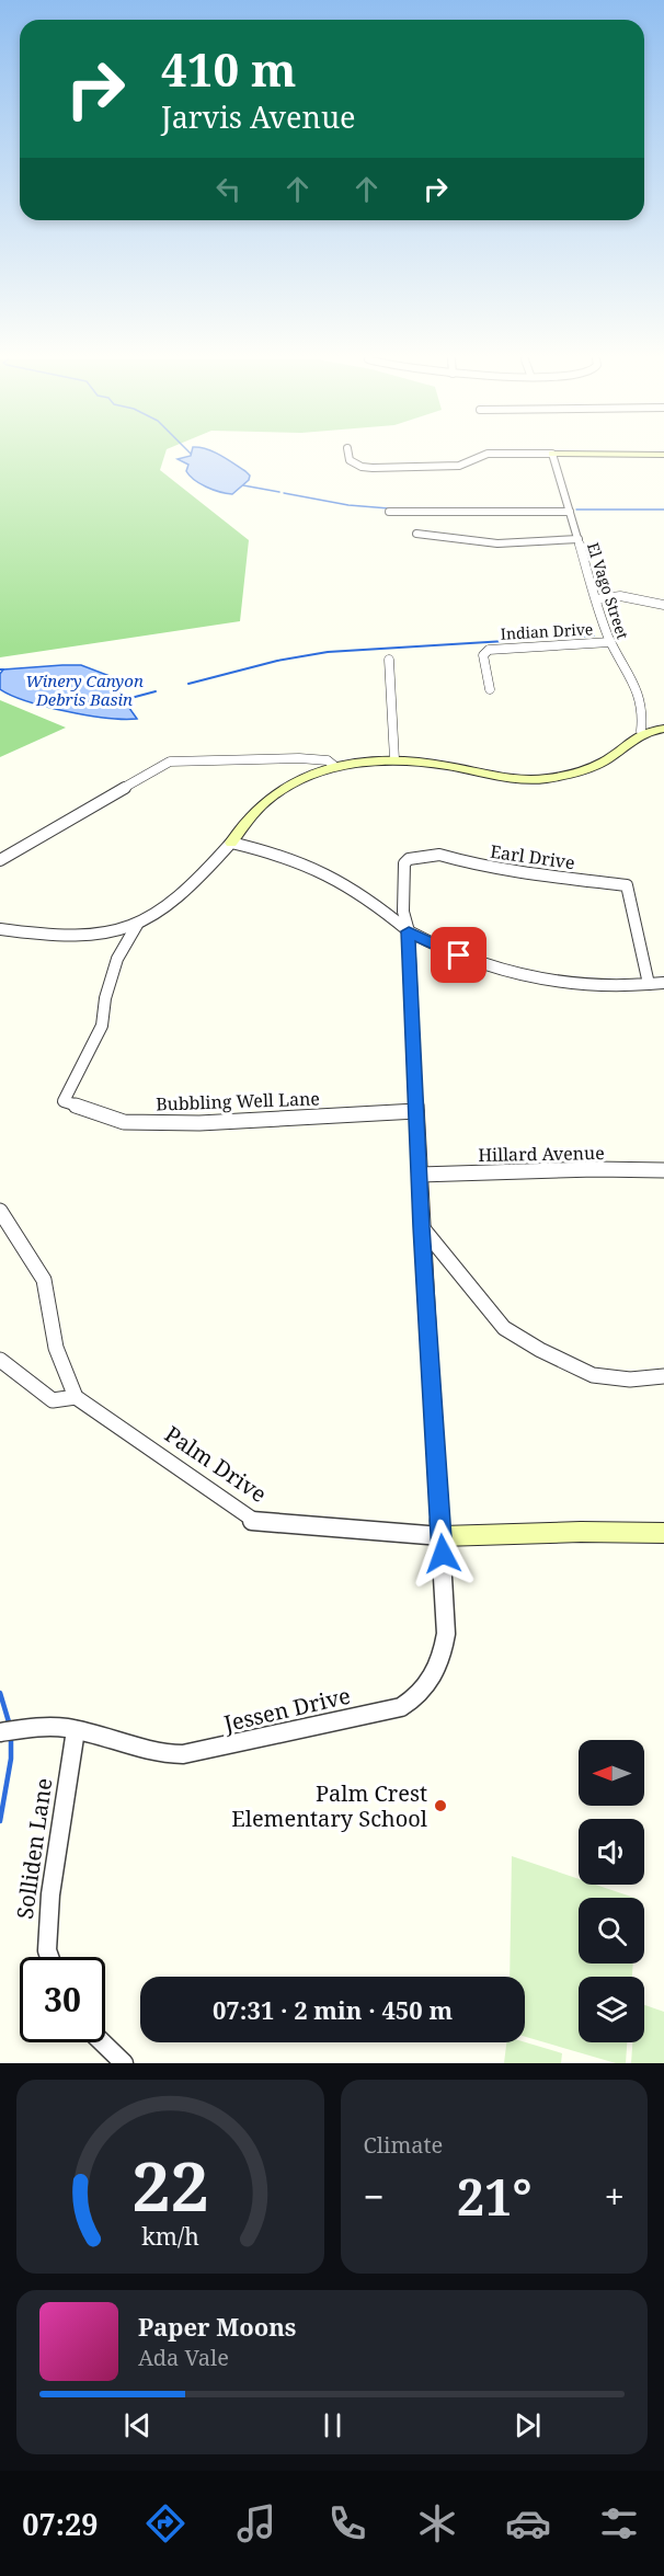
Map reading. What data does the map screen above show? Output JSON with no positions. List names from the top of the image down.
{
  "streets": {
    "street": [
      "El Vago Street",
      "Indian Drive",
      "Earl Drive",
      "Bubbling Well Lane",
      "Hillard Avenue",
      "Palm Drive",
      "Jessen Drive",
      "Solliden Lane"
    ]
  },
  "crossings": [
    ["El Vago Street", "Indian Drive"],
    ["Earl Drive", "Jessen Drive"],
    ["Bubbling Well Lane", "Jessen Drive"],
    ["Hillard Avenue", "Jessen Drive"],
    ["Palm Drive", "Jessen Drive"],
    ["Jessen Drive", "Solliden Lane"]
  ],
  "water": ["Winery Canyon Debris Basin"],
  "places": ["Palm Crest Elementary School"],
  "north": "left",
  "page": {
    "turn": ["410 m", "Jarvis Avenue"],
    "limit": "30",
    "trip": "07:31 · 2 min · 450 m",
    "tile": "Climate",
    "heat": ["−", "21°", "+"],
    "song": ["Paper Moons", "Ada Vale"],
    "tabs": "07:29",
    "gauge": ["22", "km/h"]
  }
}
